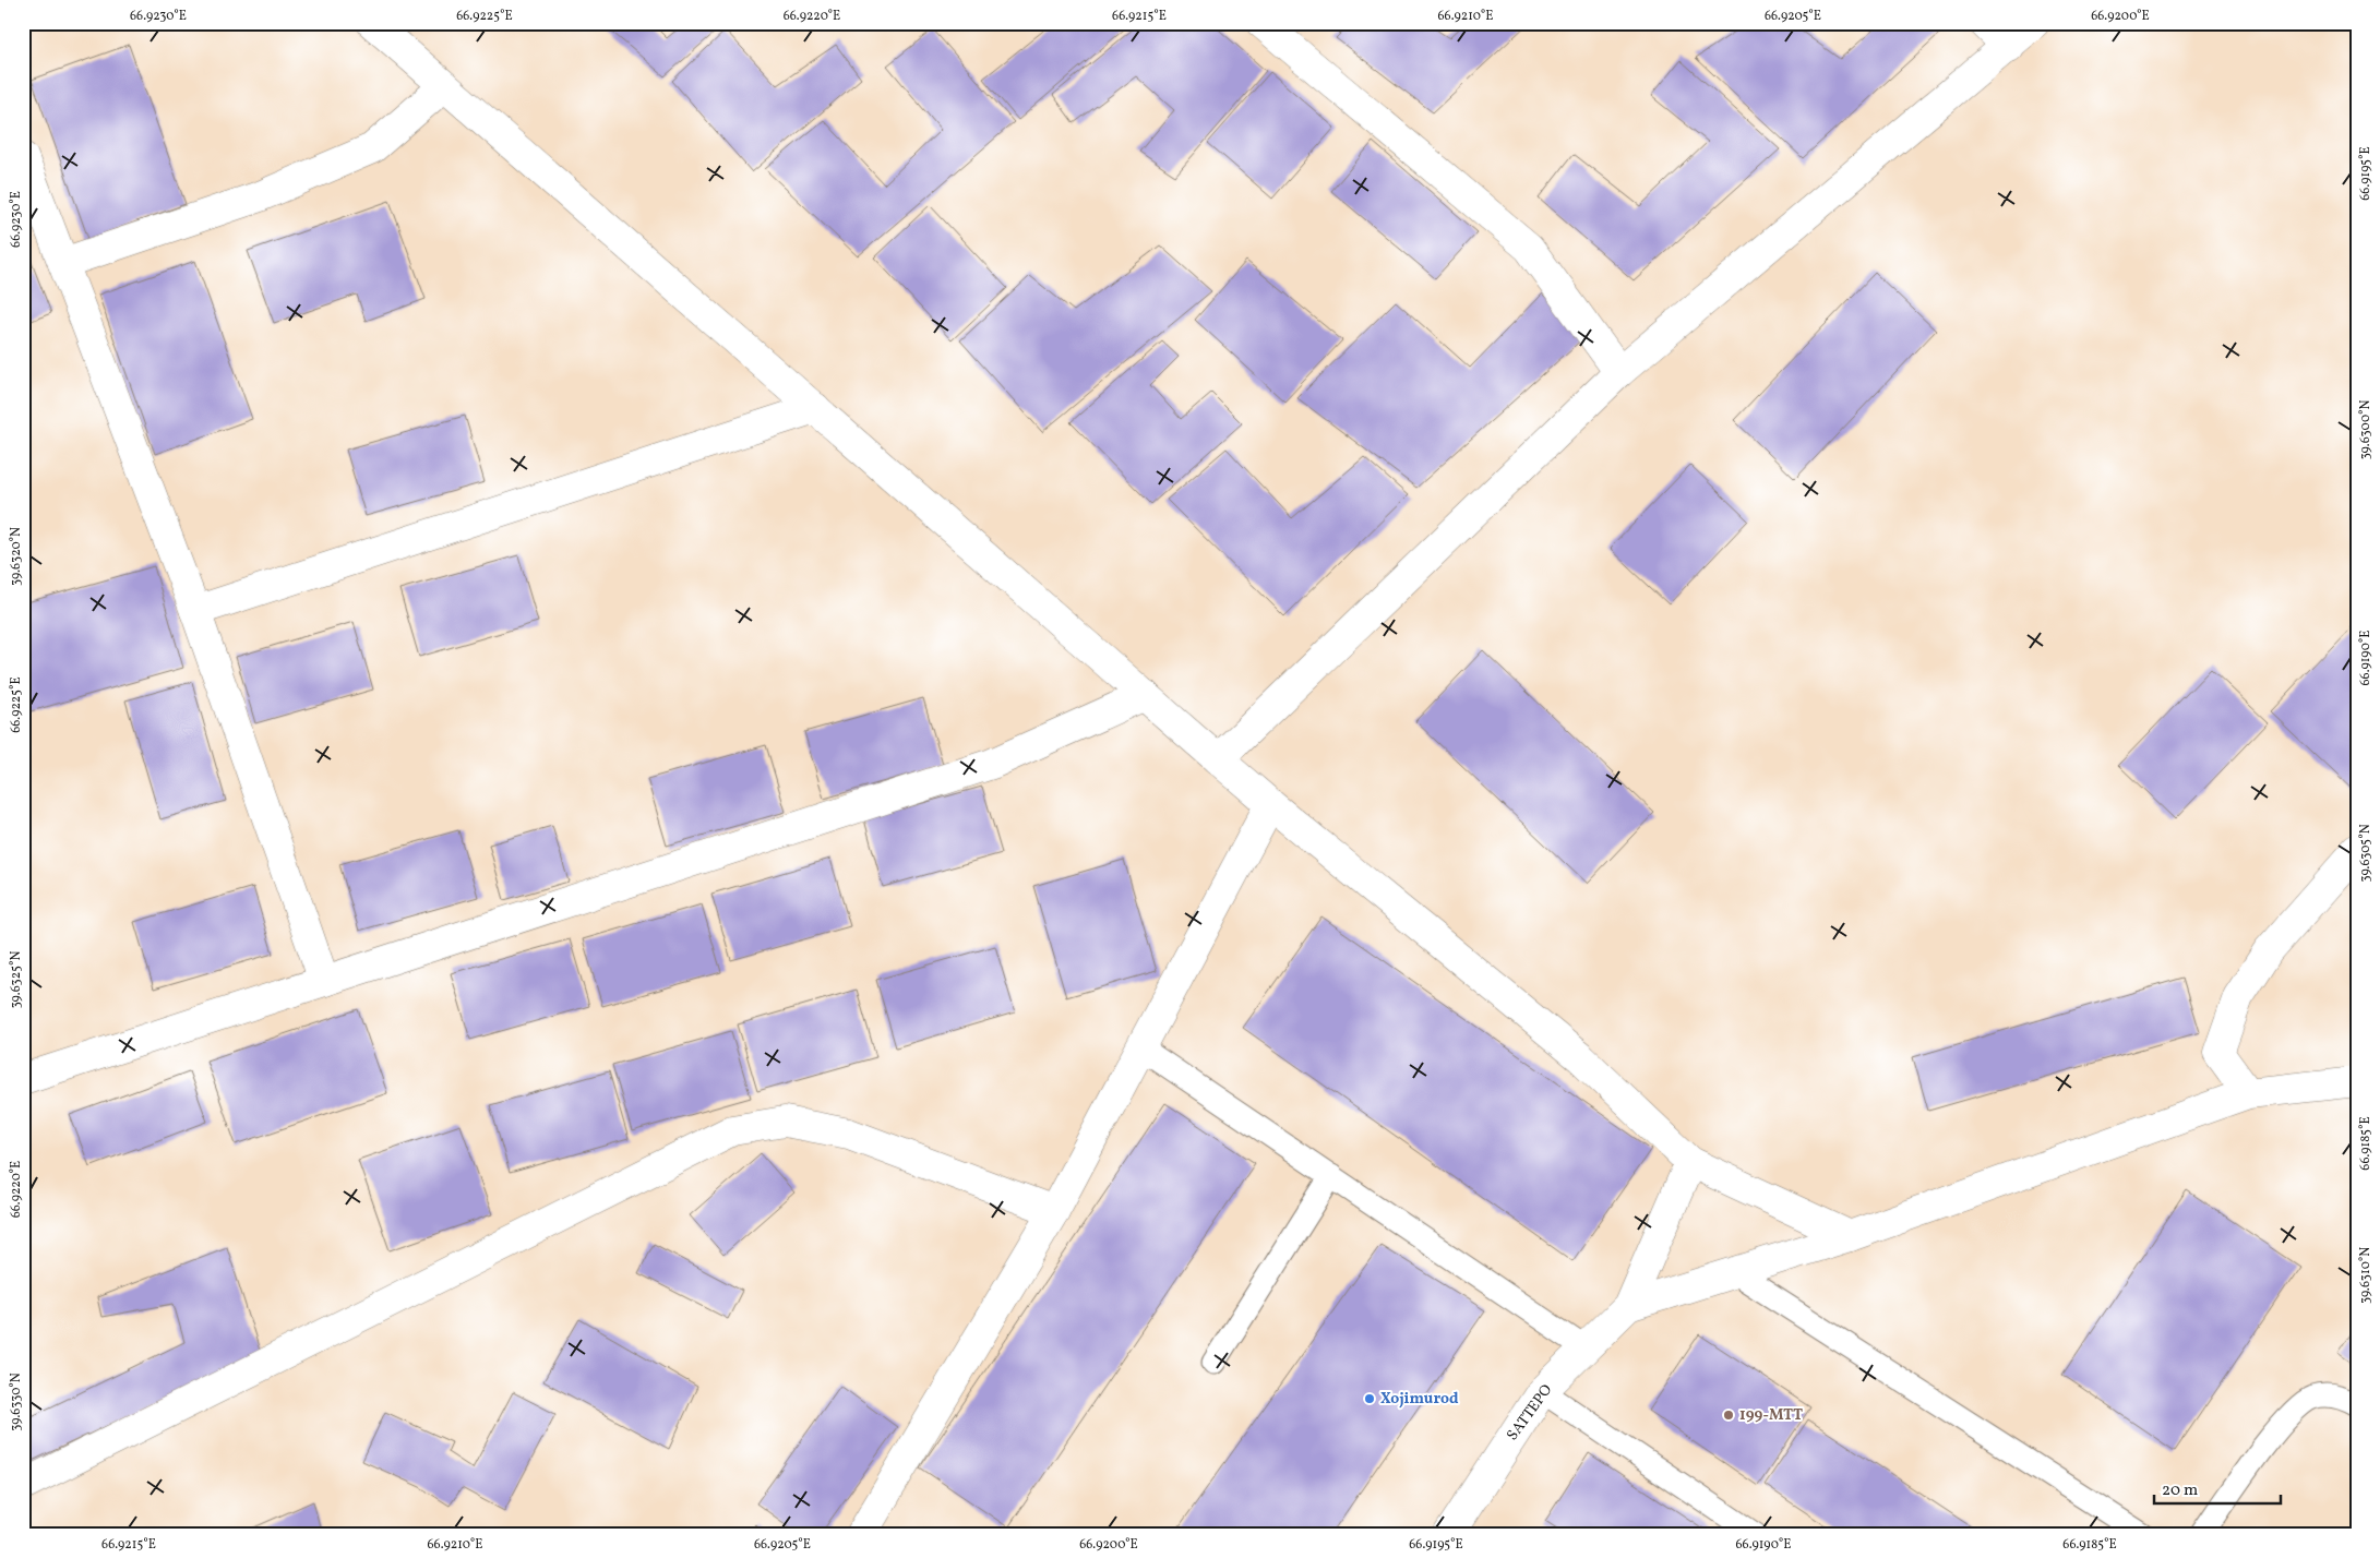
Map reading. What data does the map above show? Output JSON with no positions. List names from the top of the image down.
{
  "streets": {
    "street": ["SATTEPO"]
  },
  "places": ["Xojimurod", "199-MTT"],
  "scale_bar": "20 m",
  "coordinates": [
    "66.9230°E",
    "66.9225°E",
    "66.9220°E",
    "66.9215°E",
    "66.9210°E",
    "66.9205°E",
    "66.9200°E",
    "66.9195°E",
    "39.6300°N",
    "39.6320°N",
    "66.9190°E",
    "39.6305°N",
    "39.6325°N",
    "66.9185°E",
    "39.6310°N",
    "39.6330°N"
  ]
}
